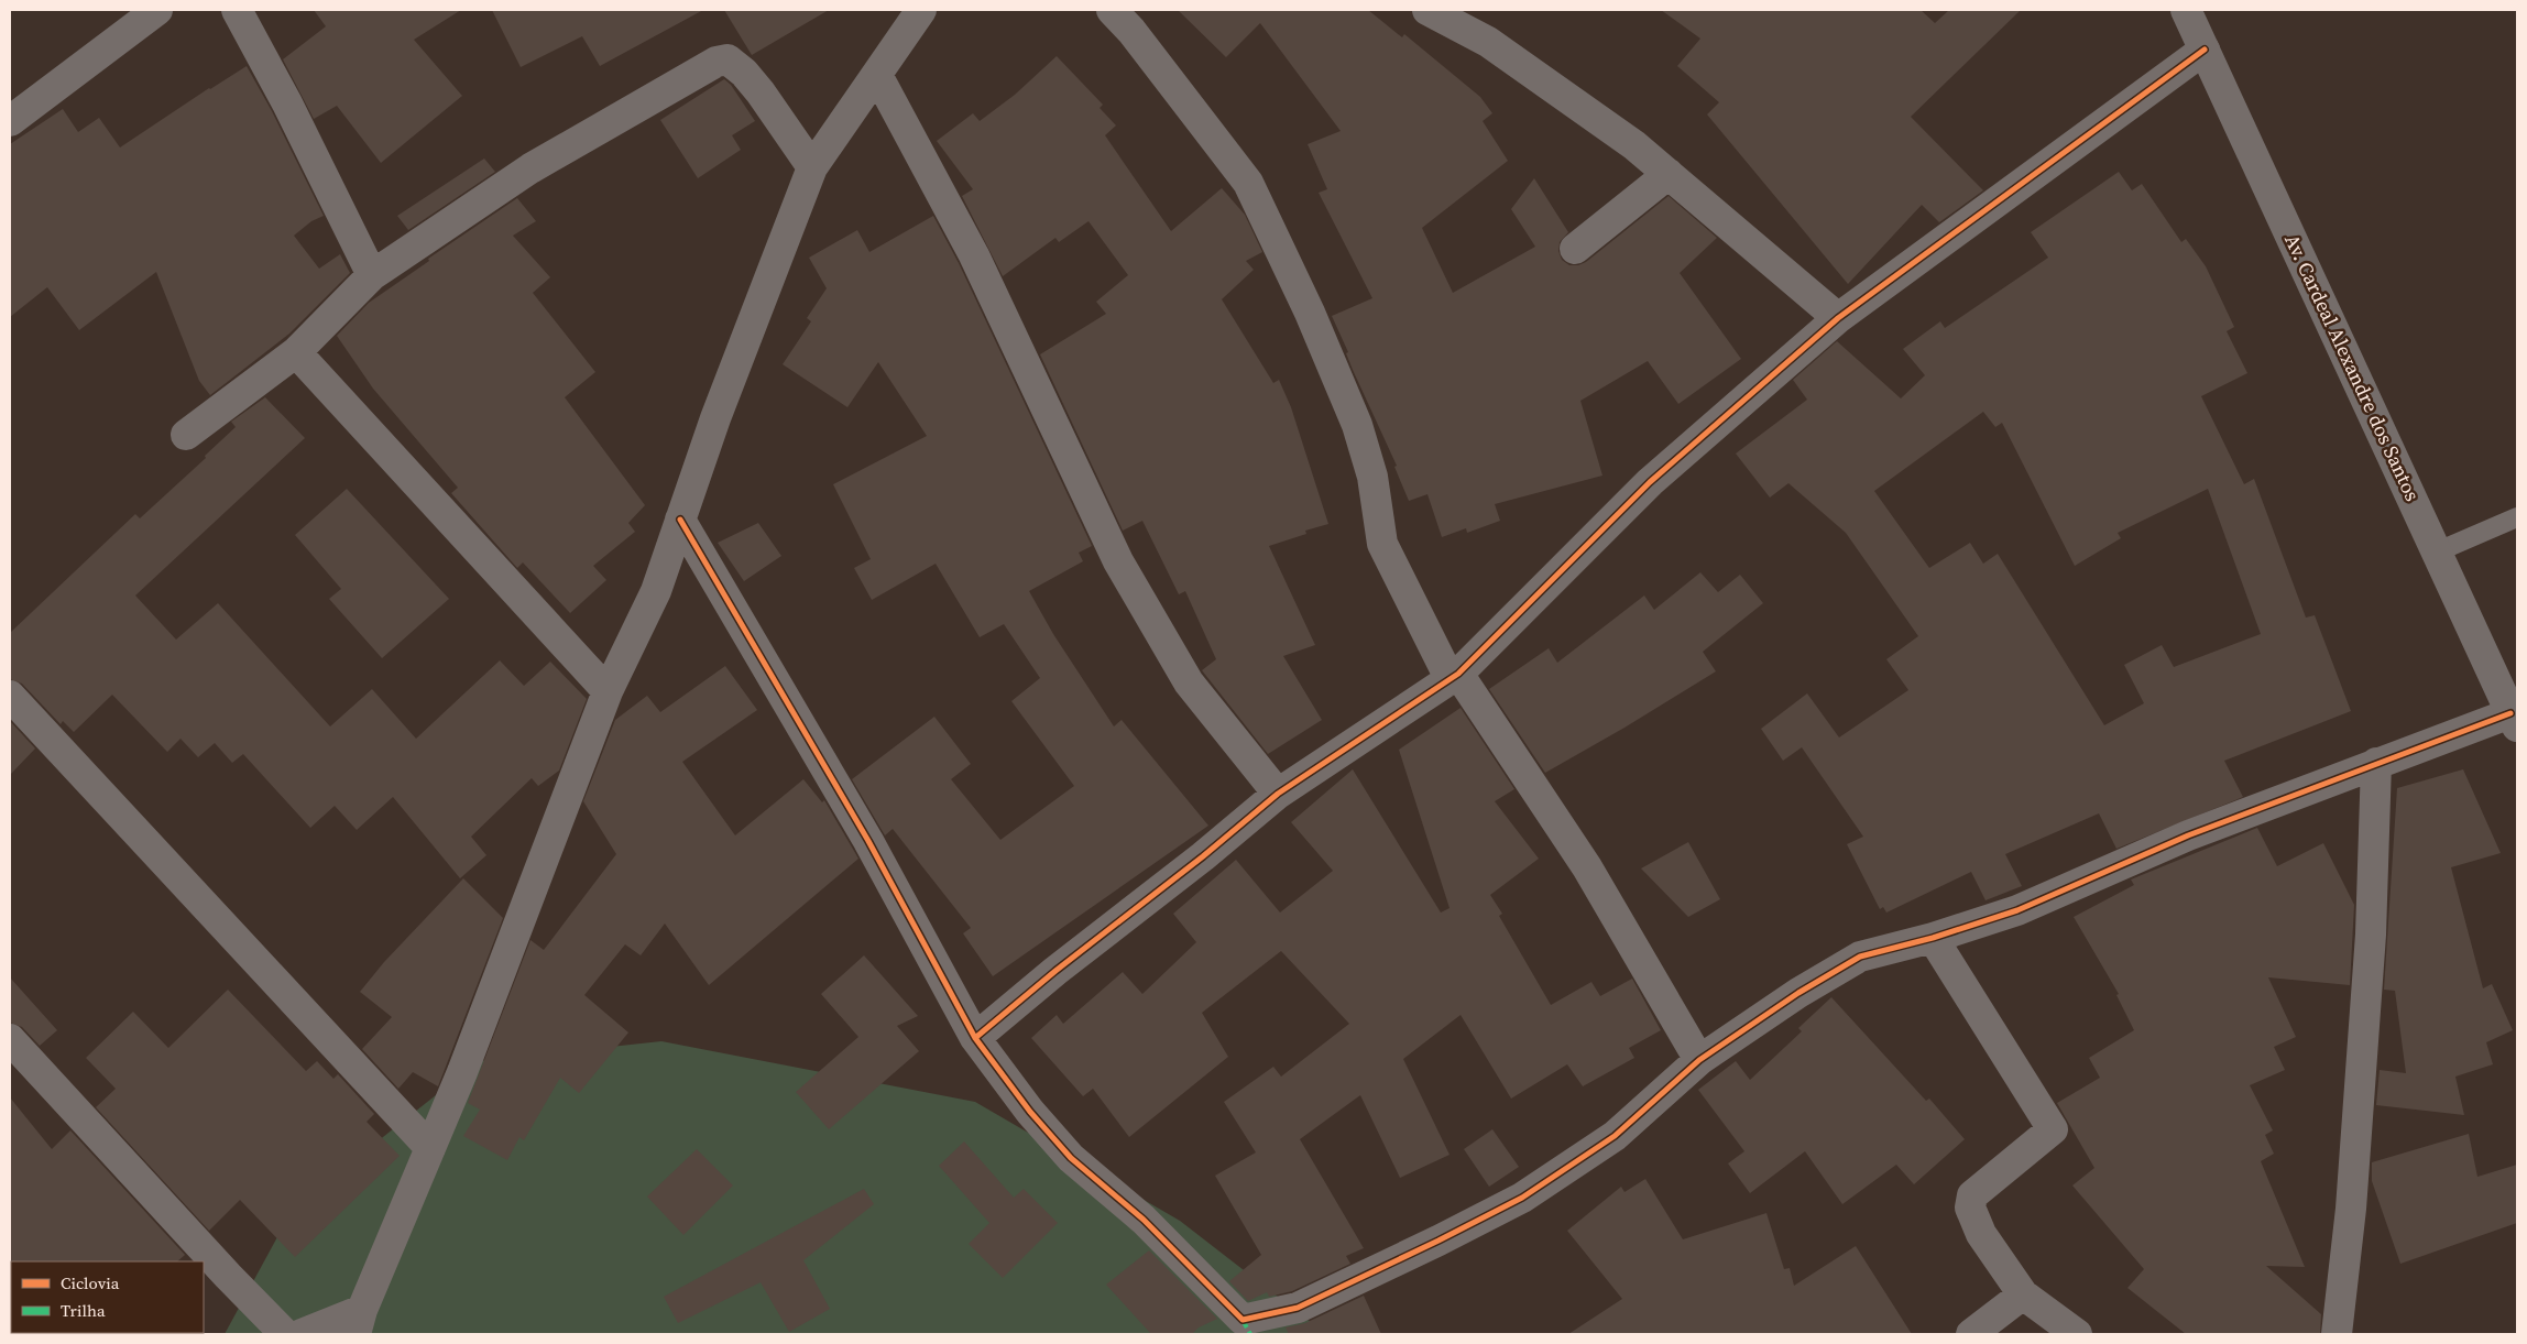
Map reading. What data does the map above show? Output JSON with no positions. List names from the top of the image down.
{
  "streets": {
    "street": ["Av. Cardeal Alexandre dos Santos"]
  },
  "legend": ["Ciclovia", "Trilha"]
}
